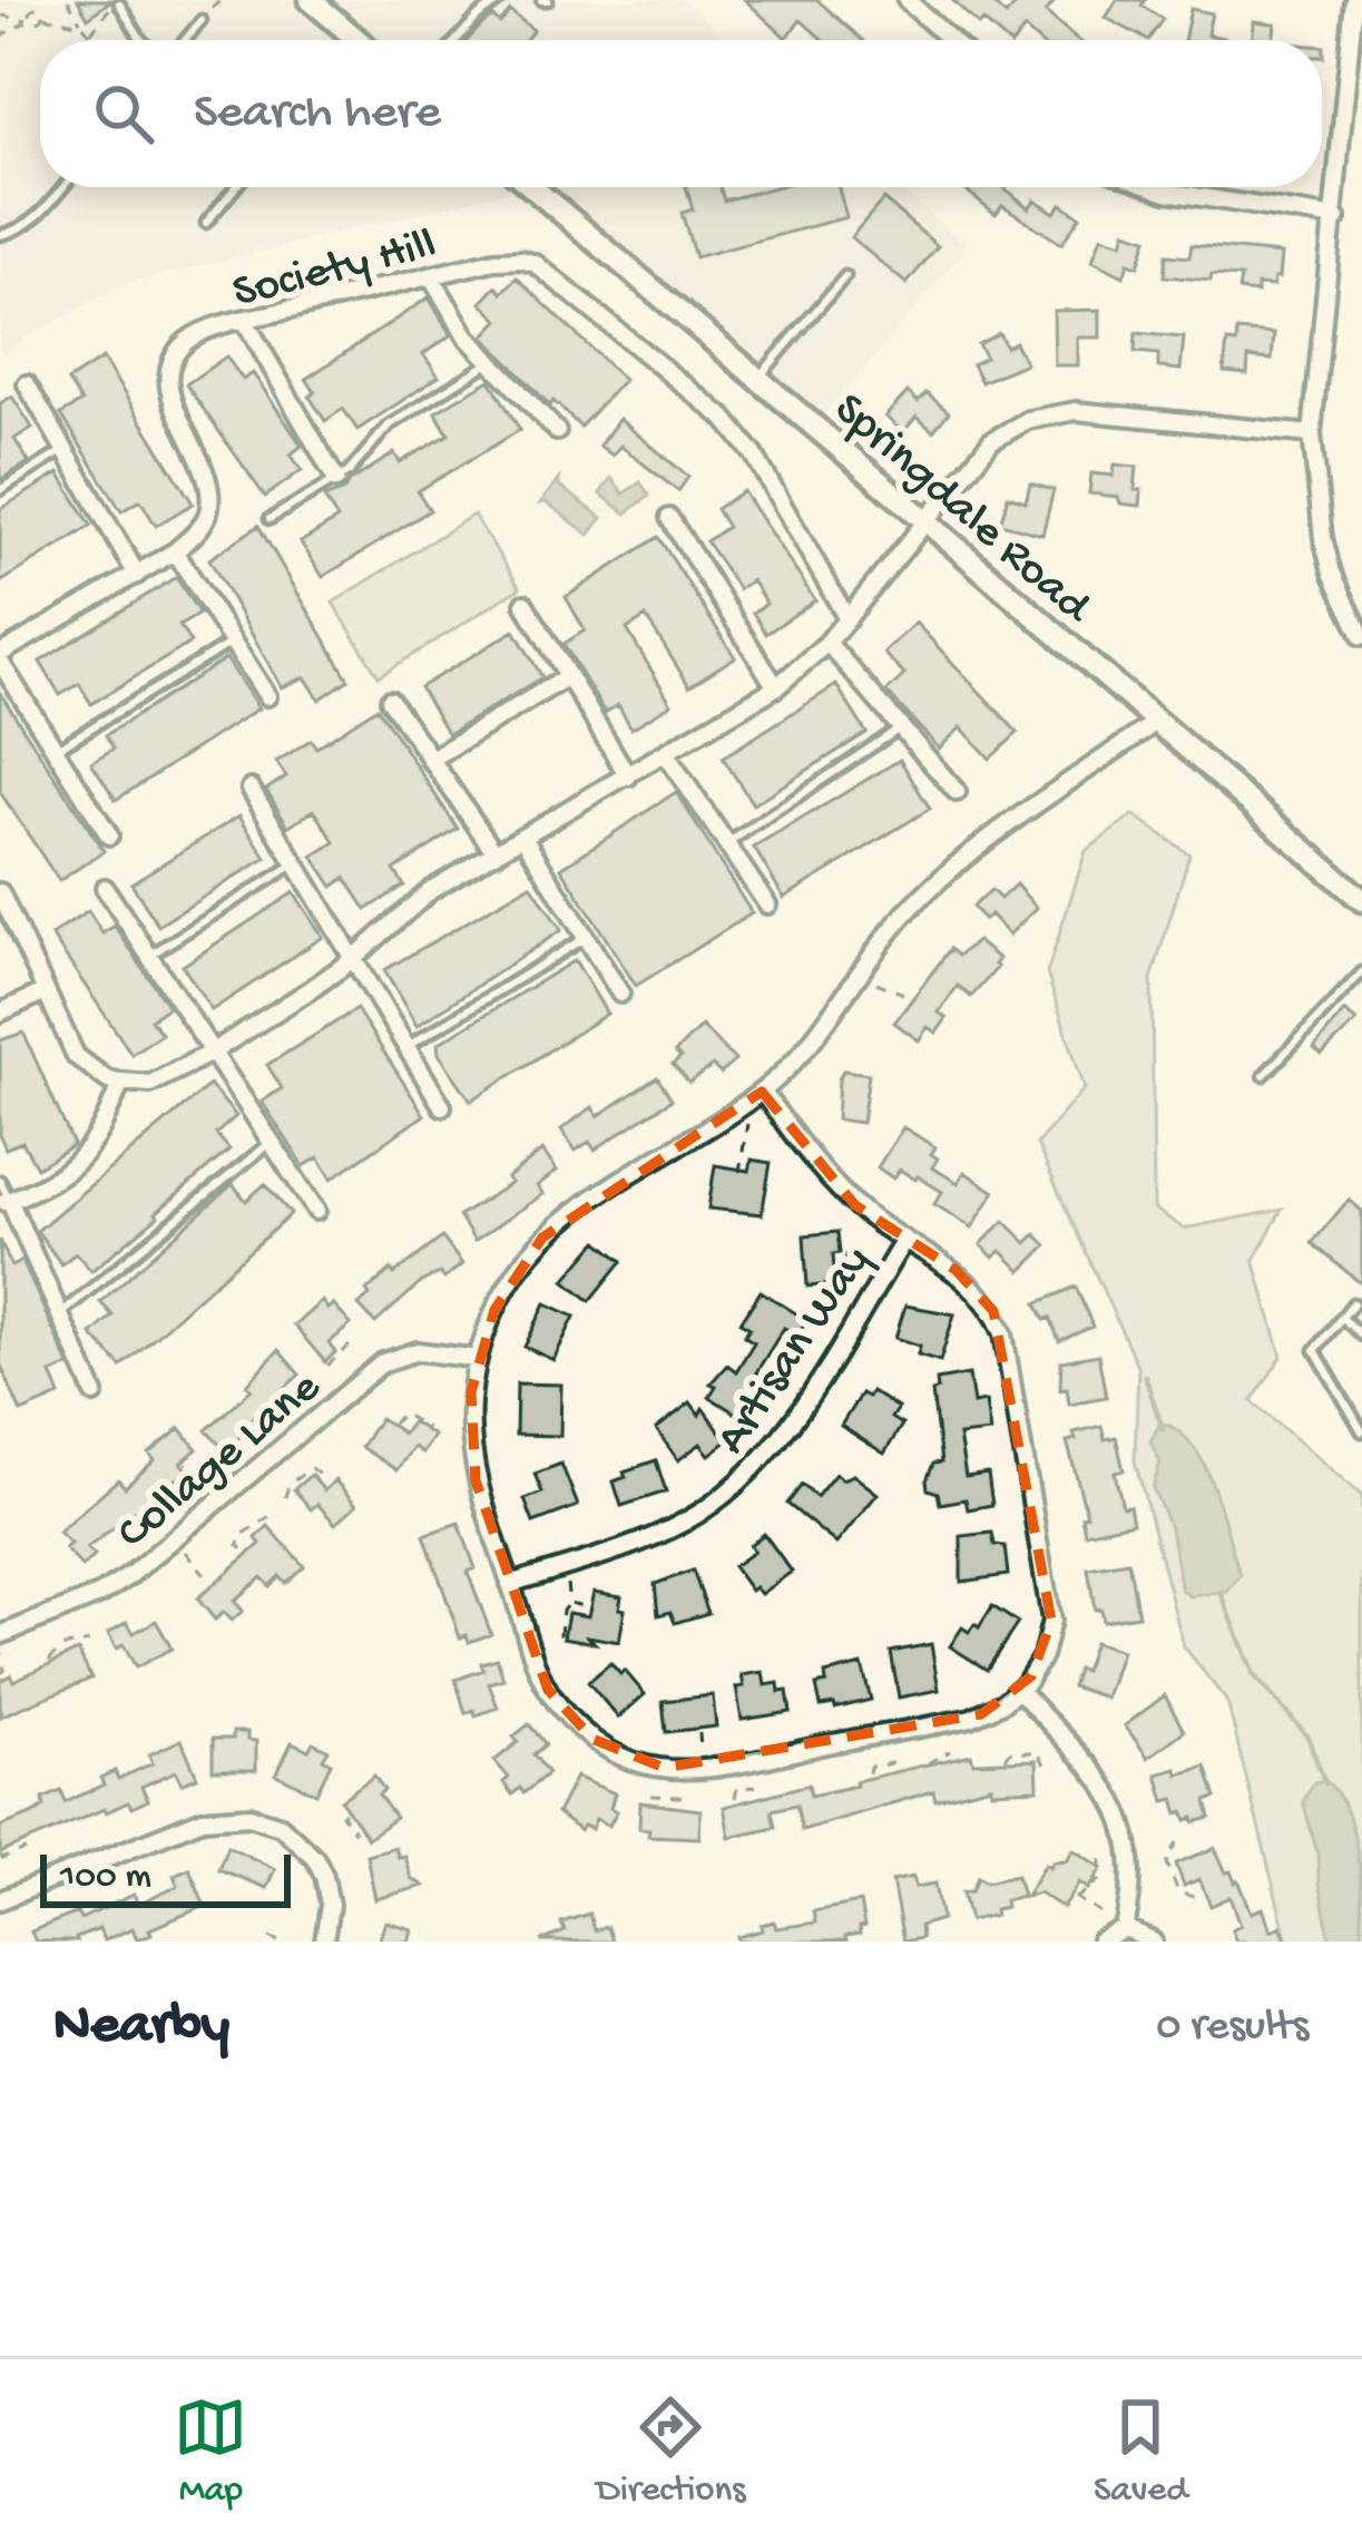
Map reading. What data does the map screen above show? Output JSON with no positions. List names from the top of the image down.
{
  "streets": {
    "main road": ["Springdale Road"],
    "street": ["Society Hill", "Artisan Way", "Collage Lane"]
  },
  "scale_bar": "100 m",
  "page": {
    "search": "Search here",
    "scale": "100 m",
    "heading": ["Nearby", "0 results"],
    "nav": ["Map", "Directions", "Saved"]
  }
}
